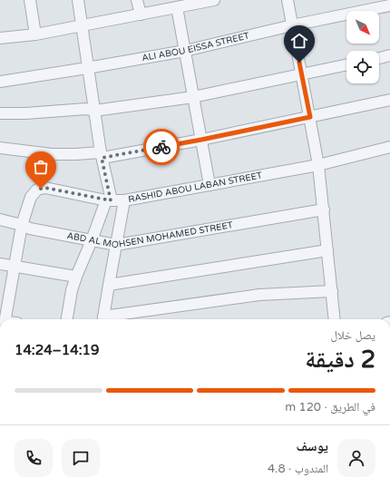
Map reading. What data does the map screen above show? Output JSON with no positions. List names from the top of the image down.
{
  "streets": {
    "street": ["ALI ABOU EISSA STREET", "RASHID ABOU LABAN STREET", "ABD AL MOHSEN MOHAMED STREET"]
  },
  "crossings": [
    ["RASHID ABOU LABAN STREET", "ABD AL MOHSEN MOHAMED STREET"]
  ],
  "north": "bottom right",
  "page": {
    "heading": ["2 دقيقة", "يصل خلال", "14:19–14:24"],
    "panel": ["يوسف", "المندوب · 4.8"],
    "bar": "في الطريق · 120 m"
  }
}
